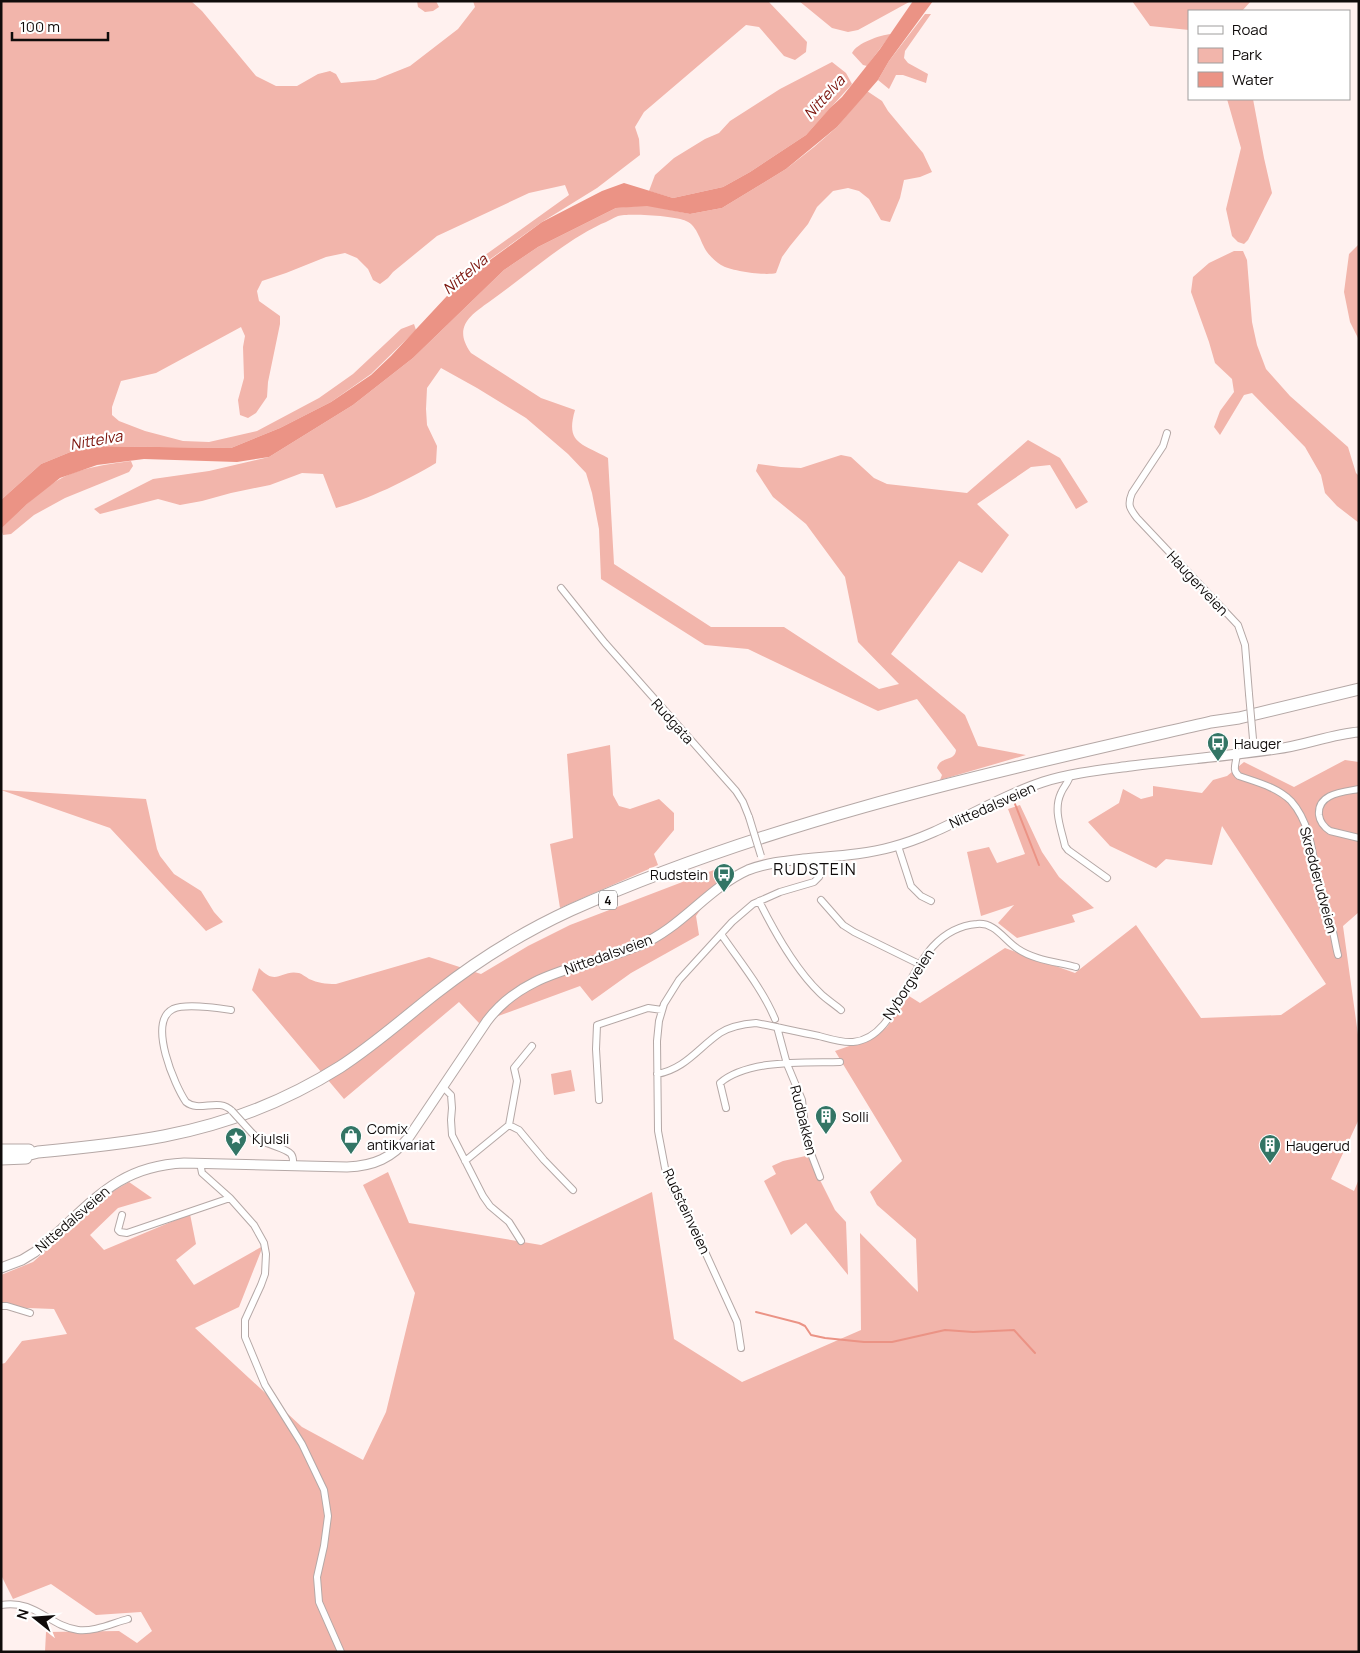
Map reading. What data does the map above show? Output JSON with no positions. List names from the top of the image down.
{
  "streets": {
    "highway": ["4"],
    "main road": ["Nittedalsveien"],
    "street": [
      "Haugerveien",
      "Rudgata",
      "Skredderudveien",
      "Nyborgveien",
      "Rudbakken",
      "Rudsteinveien"
    ]
  },
  "crossings": [
    ["Haugerveien", "Nittedalsveien"],
    ["Rudgata", "Nittedalsveien"],
    ["Nittedalsveien", "Skredderudveien"],
    ["Nittedalsveien", "Rudsteinveien"],
    ["Nyborgveien", "Rudbakken"],
    ["Nyborgveien", "Rudsteinveien"]
  ],
  "districts": ["RUDSTEIN"],
  "water": ["Nittelva"],
  "places": {
    "bus stop": ["Hauger", "Rudstein"],
    "building": ["Solli", "Haugerud"],
    "shop": ["Comix antikvariat"],
    "place": ["Kjulsli"]
  },
  "legend": ["Road", "Park", "Water"],
  "scale_bar": "100 m",
  "north": "left"
}
